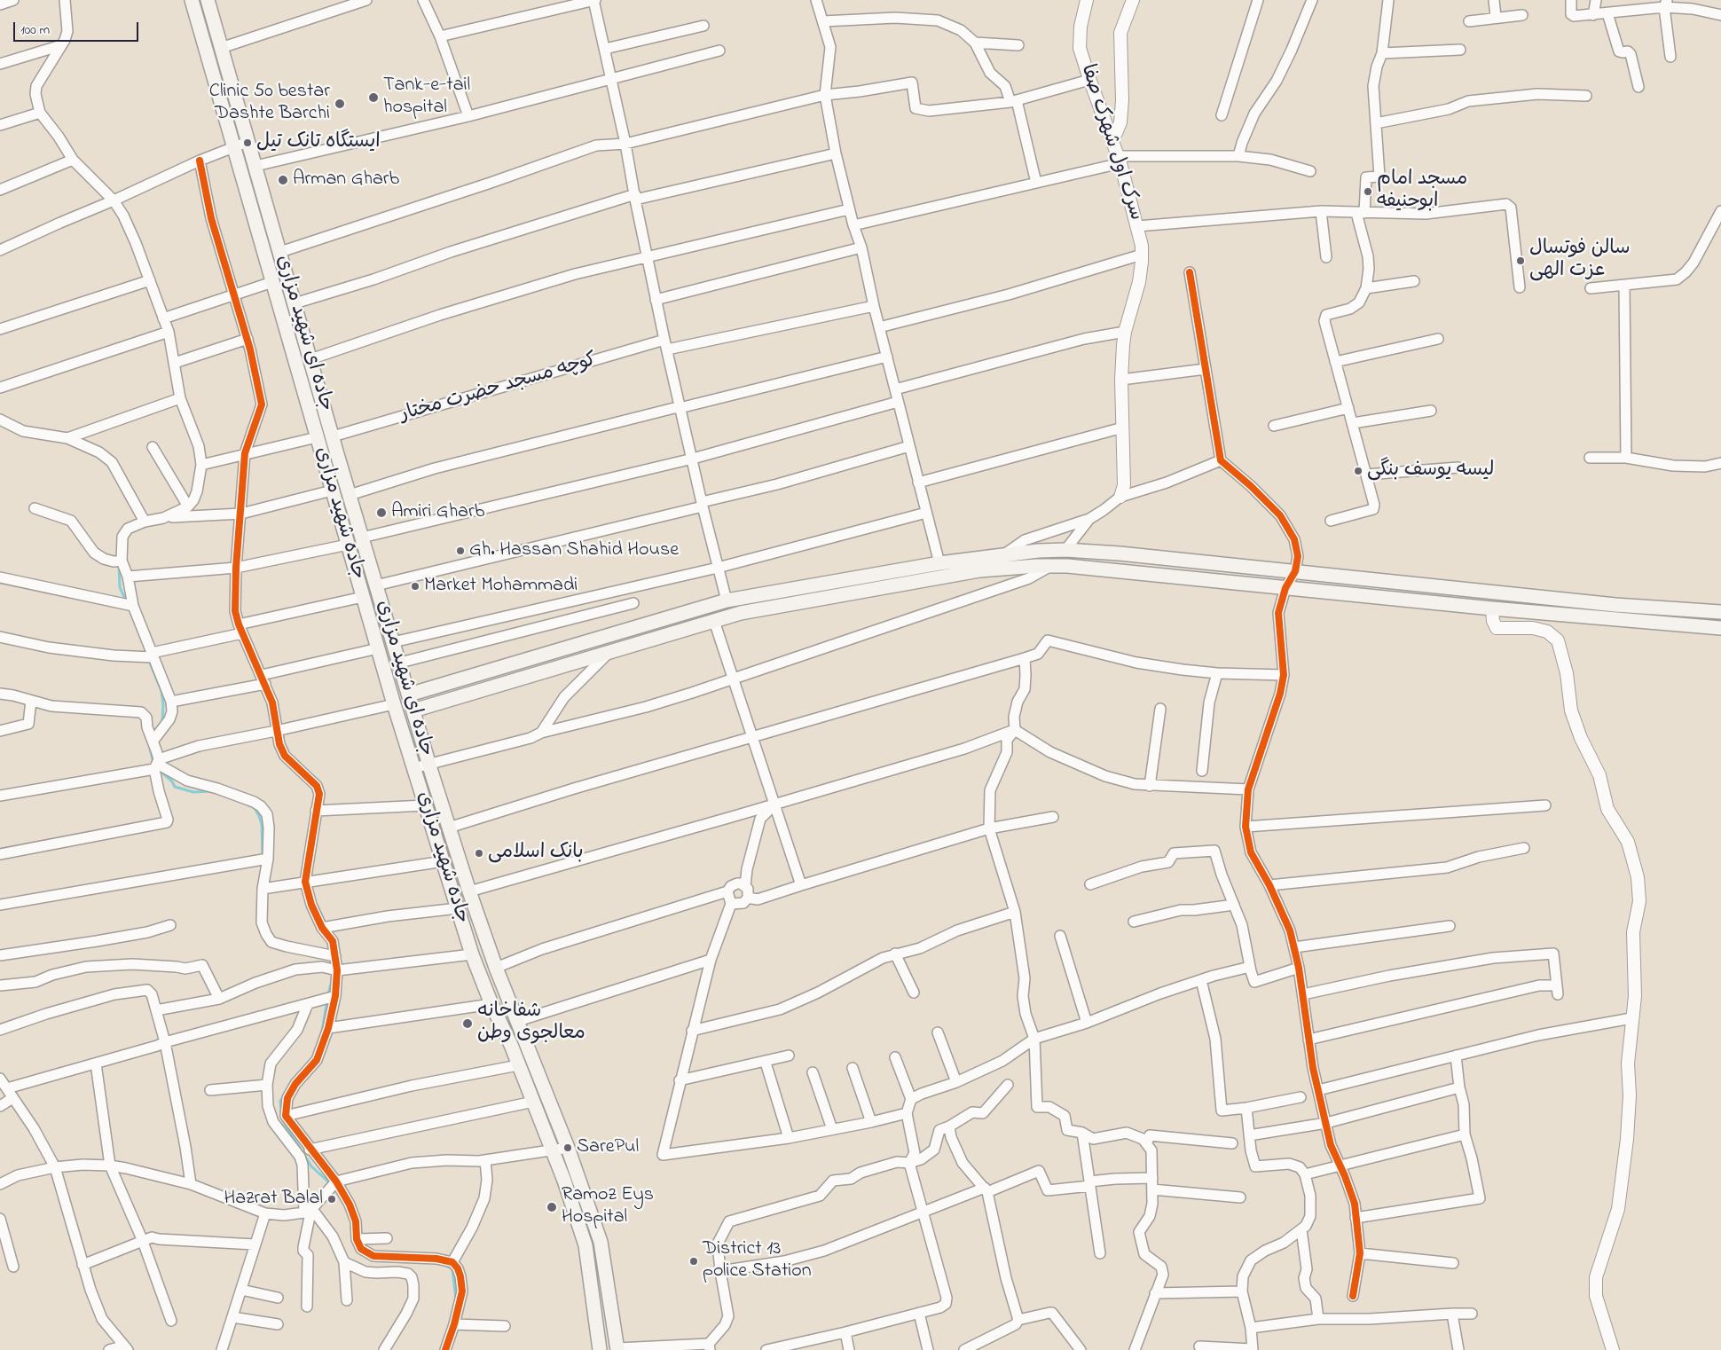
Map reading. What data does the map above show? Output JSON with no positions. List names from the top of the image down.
{
  "streets": {
    "main road": ["جاده ای شهید مزاری", "جاده شهید مزاری"],
    "street": ["سرک اول شهرک صفا", "کوچه مسجد حضرت مختار"]
  },
  "crossings": [
    ["جاده ای شهید مزاری", "کوچه مسجد حضرت مختار"]
  ],
  "places": [
    "Tank-e-tail hospital",
    "Clinic 50 bestar Dashte Barchi",
    "ایستگاه تانک تیل",
    "Arman Gharb",
    "مسجد امام ابوحنیفه",
    "سالن فوتسال عزت الهی",
    "لیسه یوسف بنگی",
    "Amiri Gharb",
    "Gh. Hassan Shahid House",
    "Market Mohammadi",
    "بانک اسلامی",
    "شفاخانه معالجوی وطن",
    "SarePul",
    "Hazrat Balal",
    "Ramoz Eys Hospital",
    "District 13 police Station"
  ],
  "scale_bar": "100 m"
}
